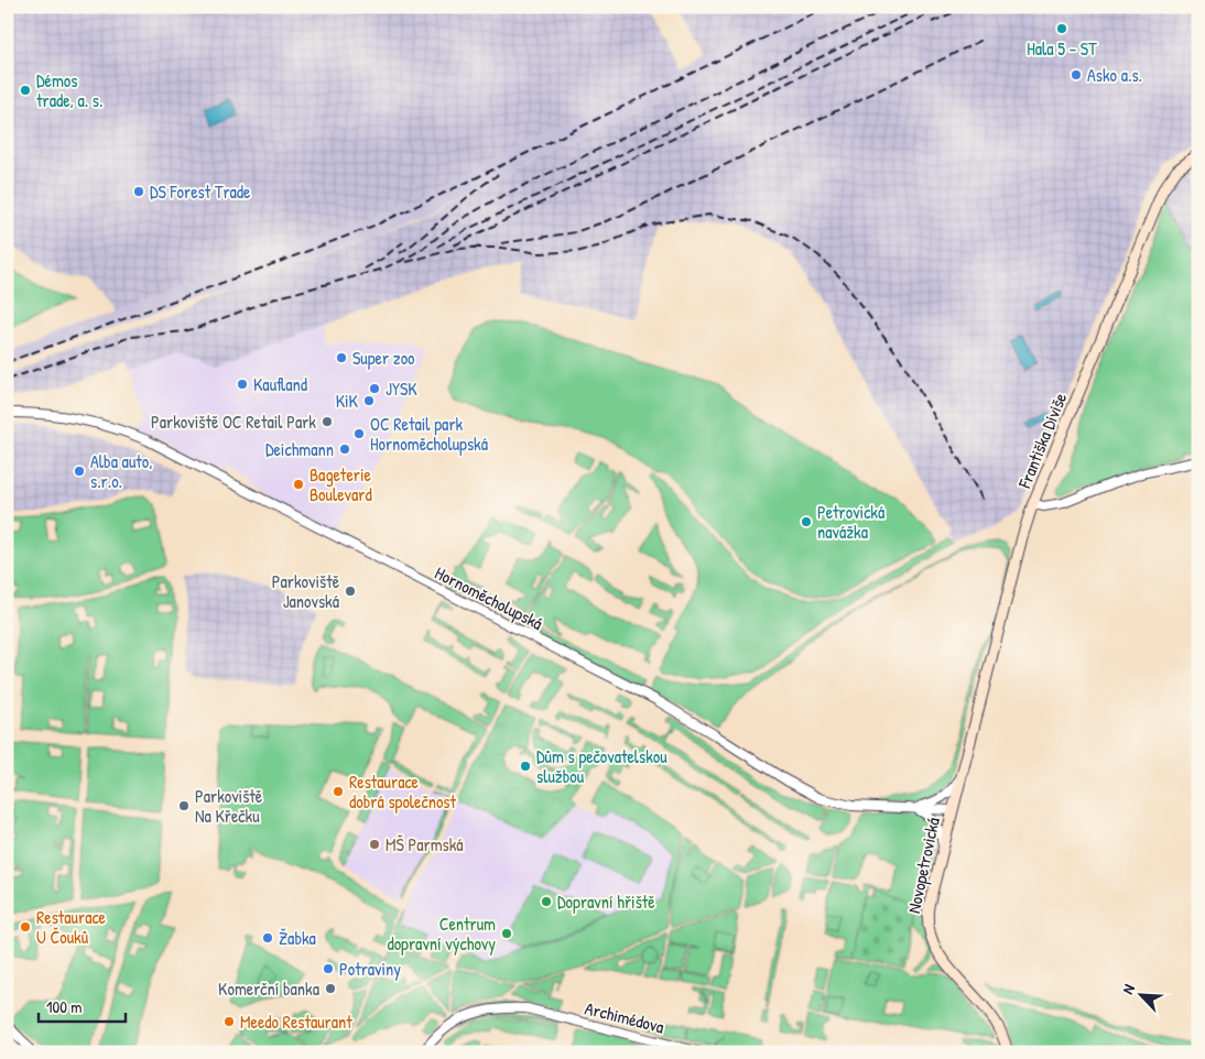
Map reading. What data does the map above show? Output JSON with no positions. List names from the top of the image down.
{
  "streets": {
    "main road": ["Františka Diviše", "Novopetrovická"],
    "street": ["Hornoměcholupská", "Archimédova"]
  },
  "crossings": [
    ["Františka Diviše", "Novopetrovická"],
    ["Hornoměcholupská", "Novopetrovická"]
  ],
  "places": [
    "Hala 5 - ST",
    "Asko a.s.",
    "Démos trade, a. s.",
    "DS Forest Trade",
    "Super zoo",
    "Kaufland",
    "JYSK",
    "KiK",
    "Parkoviště OC Retail Park",
    "OC Retail park Hornoměcholupská",
    "Deichmann",
    "Alba auto, s.r.o.",
    "Bageterie Boulevard",
    "Petrovická navážka",
    "Parkoviště Janovská",
    "Dům s pečovatelskou službou",
    "Restaurace dobrá společnost",
    "Parkoviště Na Křečku",
    "MŠ Parmská",
    "Dopravní hřiště",
    "Restaurace U Čouků",
    "Centrum dopravní výchovy",
    "Žabka",
    "Potraviny",
    "Komerční banka",
    "Meedo Restaurant"
  ],
  "scale_bar": "100 m",
  "north": "top left"
}
